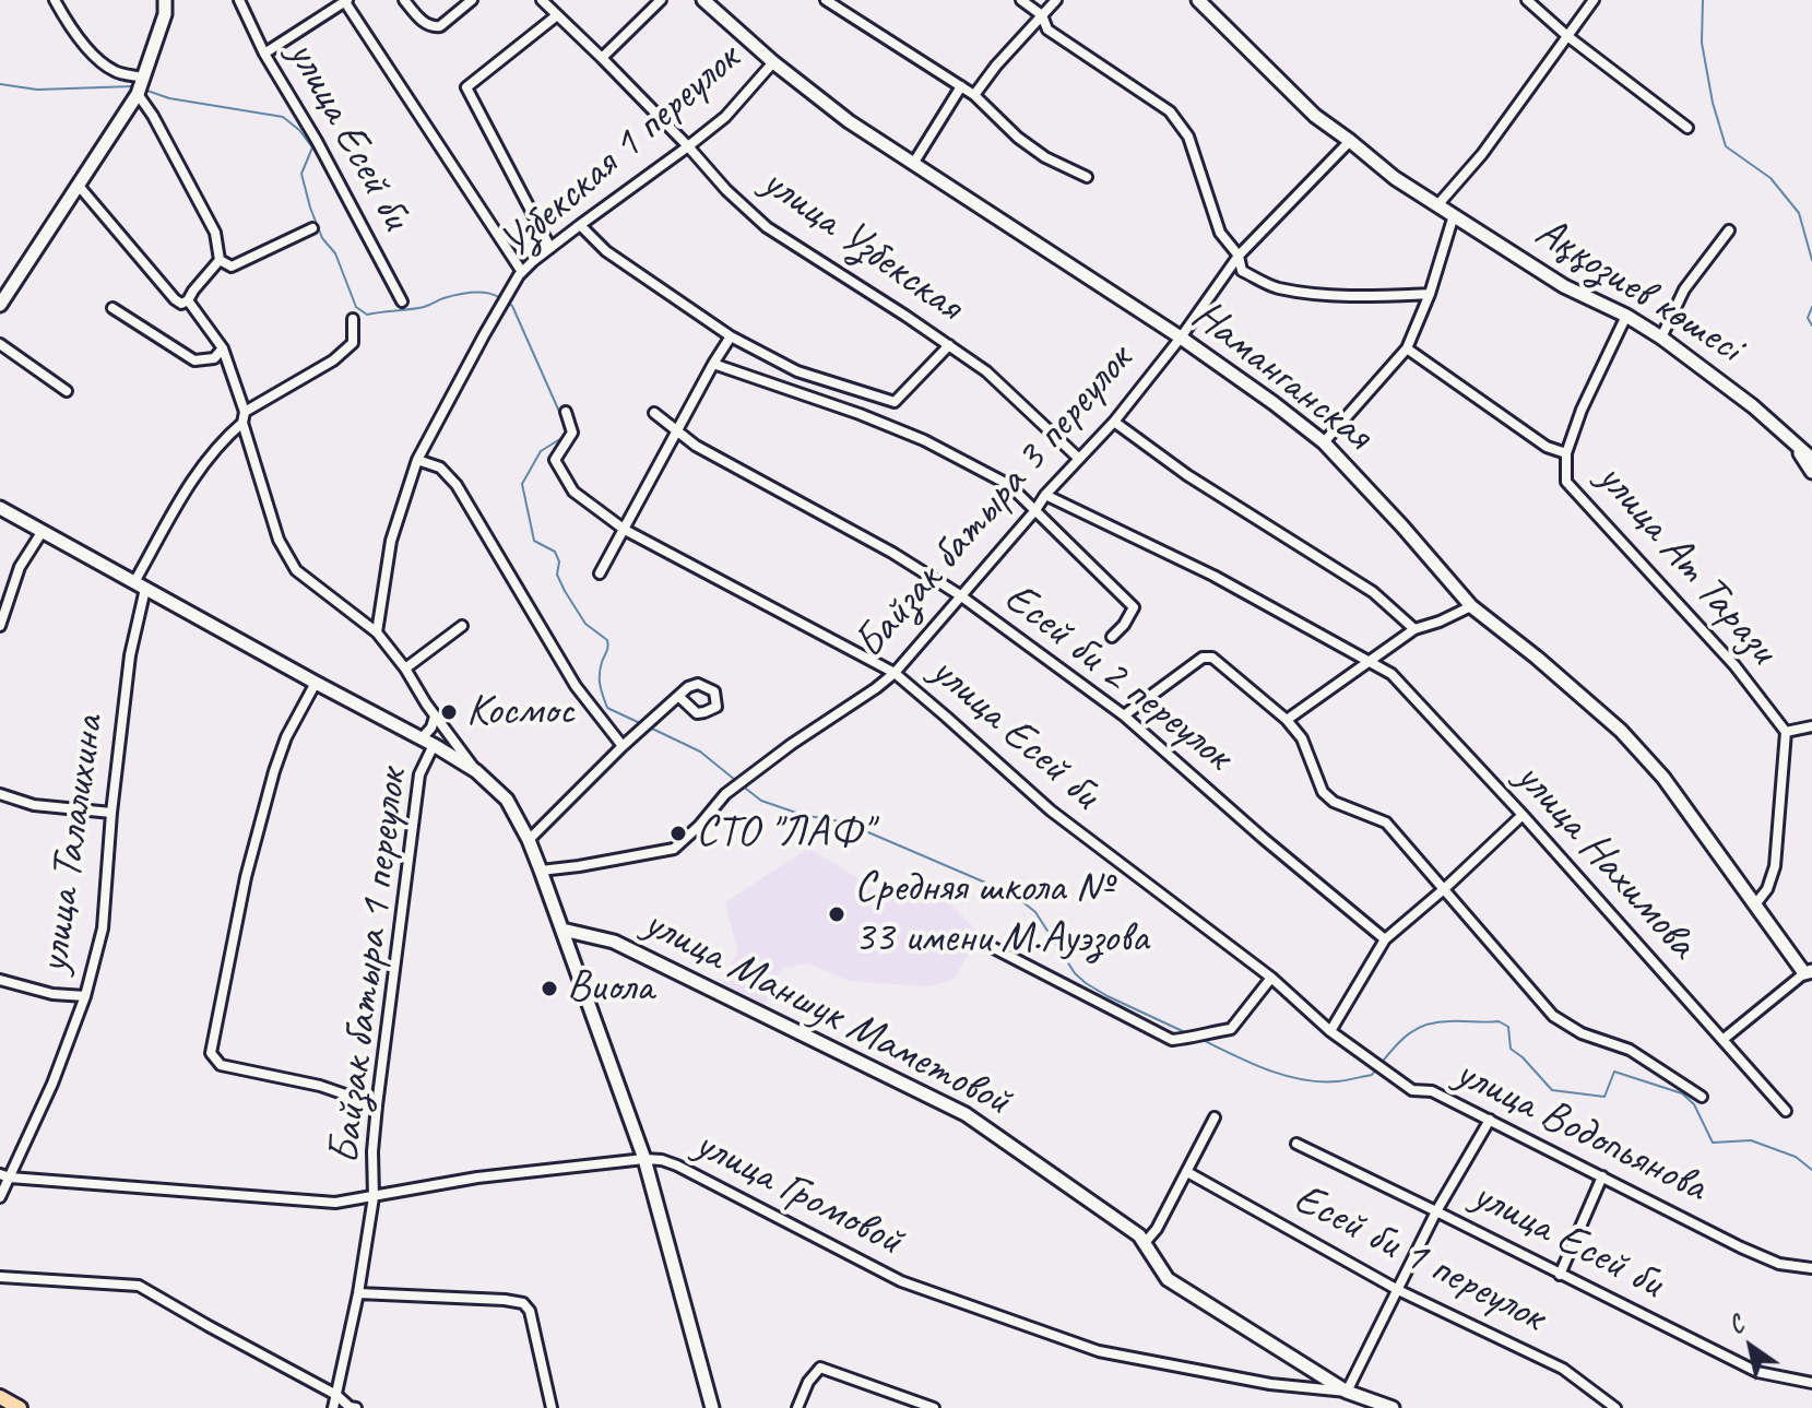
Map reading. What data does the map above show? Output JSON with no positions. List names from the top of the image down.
{
  "streets": {
    "street": [
      "улица Есей би",
      "Узбекская 1 переулок",
      "улица Узбекская",
      "Аққозиев көшесі",
      "Наманганская",
      "Байзак батыра 3 переулок",
      "улица Ат Тарази",
      "Есей би 2 переулок",
      "улица Талалихина",
      "улица Нахимова",
      "Байзак батыра 1 переулок",
      "улица Маншук Маметовой",
      "улица Водопьянова",
      "улица Громовой",
      "Есей би 1 переулок"
    ]
  },
  "crossings": [
    ["улица Есей би", "Байзак батыра 3 переулок"],
    ["улица Есей би", "улица Водопьянова"],
    ["Узбекская 1 переулок", "улица Узбекская"],
    ["Узбекская 1 переулок", "Наманганская"],
    ["Узбекская 1 переулок", "Байзак батыра 1 переулок"],
    ["улица Узбекская", "Байзак батыра 3 переулок"],
    ["Аққозиев көшесі", "Байзак батыра 3 переулок"],
    ["Аққозиев көшесі", "улица Ат Тарази"],
    ["Наманганская", "Байзак батыра 3 переулок"],
    ["Байзак батыра 3 переулок", "Есей би 2 переулок"],
    ["улица Талалихина", "Байзак батыра 1 переулок"],
    ["улица Талалихина", "улица Громовой"],
    ["Байзак батыра 1 переулок", "улица Громовой"],
    ["улица Маншук Маметовой", "улица Громовой"]
  ],
  "places": [
    "Космос",
    "СТО \"ЛАФ\"",
    "Средняя школа № 33 имени М.Ауэзова",
    "Виола"
  ],
  "north": "top left"
}
